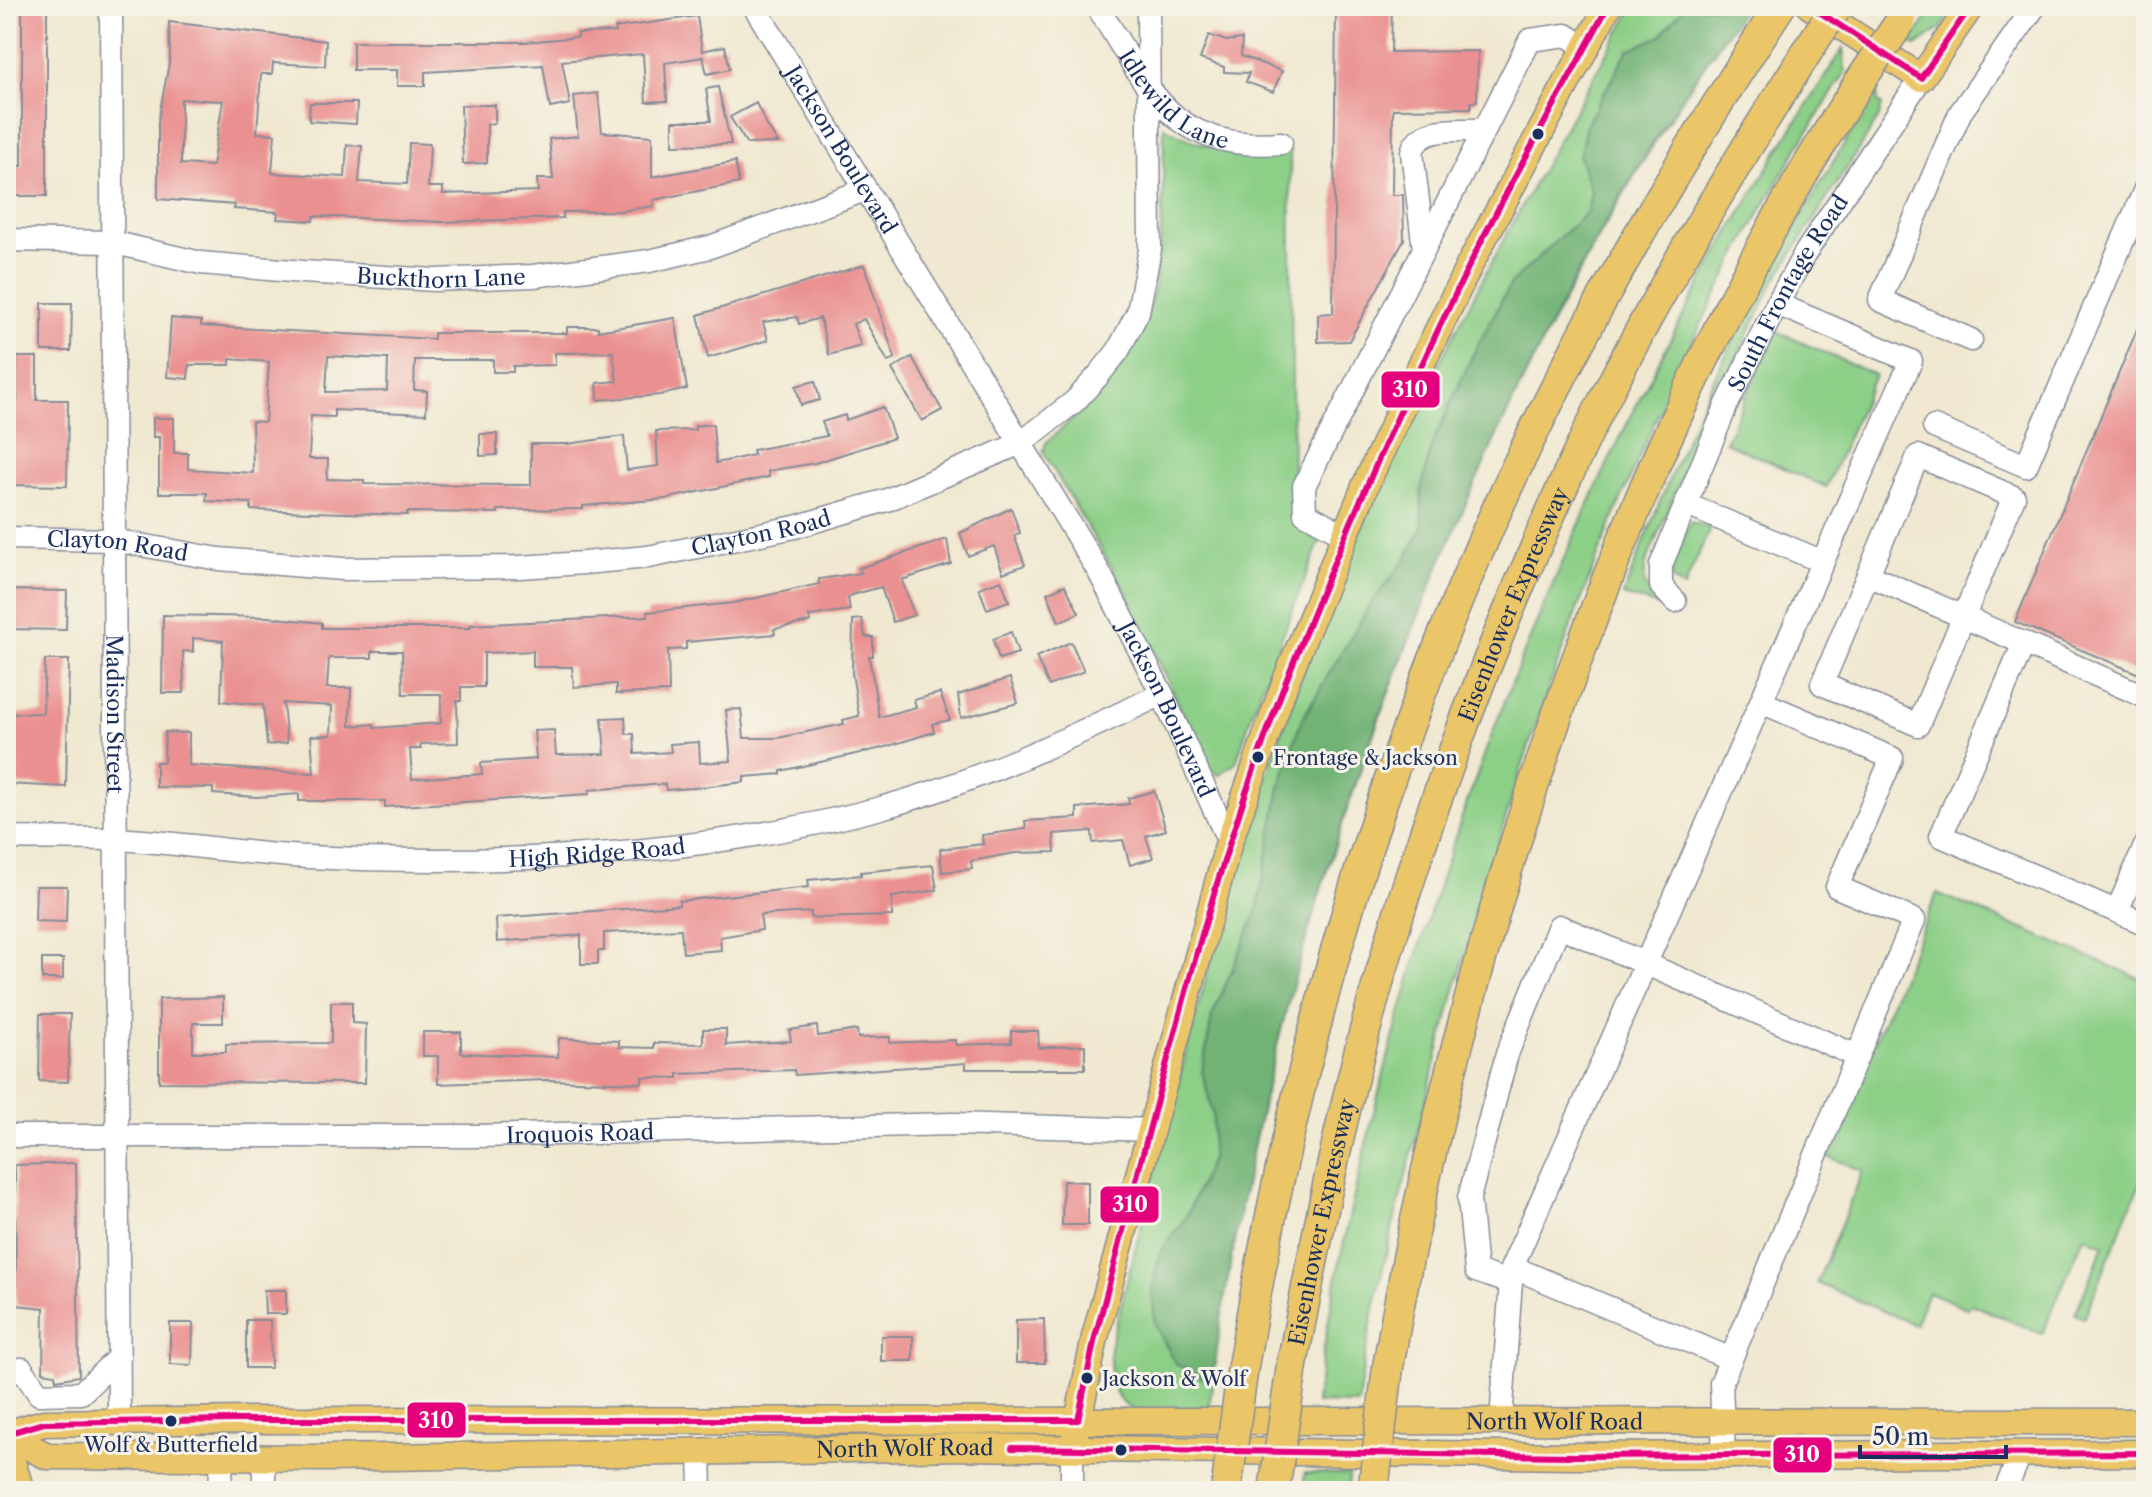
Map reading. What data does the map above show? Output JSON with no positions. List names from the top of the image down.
{
  "streets": {
    "highway": ["Eisenhower Expressway"],
    "main road": ["South Frontage Road", "North Wolf Road"],
    "street": [
      "Idlewild Lane",
      "Jackson Boulevard",
      "Buckthorn Lane",
      "Clayton Road",
      "Madison Street",
      "High Ridge Road",
      "Iroquois Road"
    ]
  },
  "crossings": [
    ["Idlewild Lane", "Clayton Road"],
    ["Jackson Boulevard", "Buckthorn Lane"],
    ["Jackson Boulevard", "Clayton Road"],
    ["Jackson Boulevard", "High Ridge Road"],
    ["Buckthorn Lane", "Madison Street"],
    ["Clayton Road", "Madison Street"],
    ["Madison Street", "High Ridge Road"],
    ["Madison Street", "Iroquois Road"],
    ["Madison Street", "North Wolf Road"]
  ],
  "places": ["Frontage & Jackson", "Jackson & Wolf", "Wolf & Butterfield"],
  "lines": ["transit line 310"],
  "scale_bar": "50 m"
}
